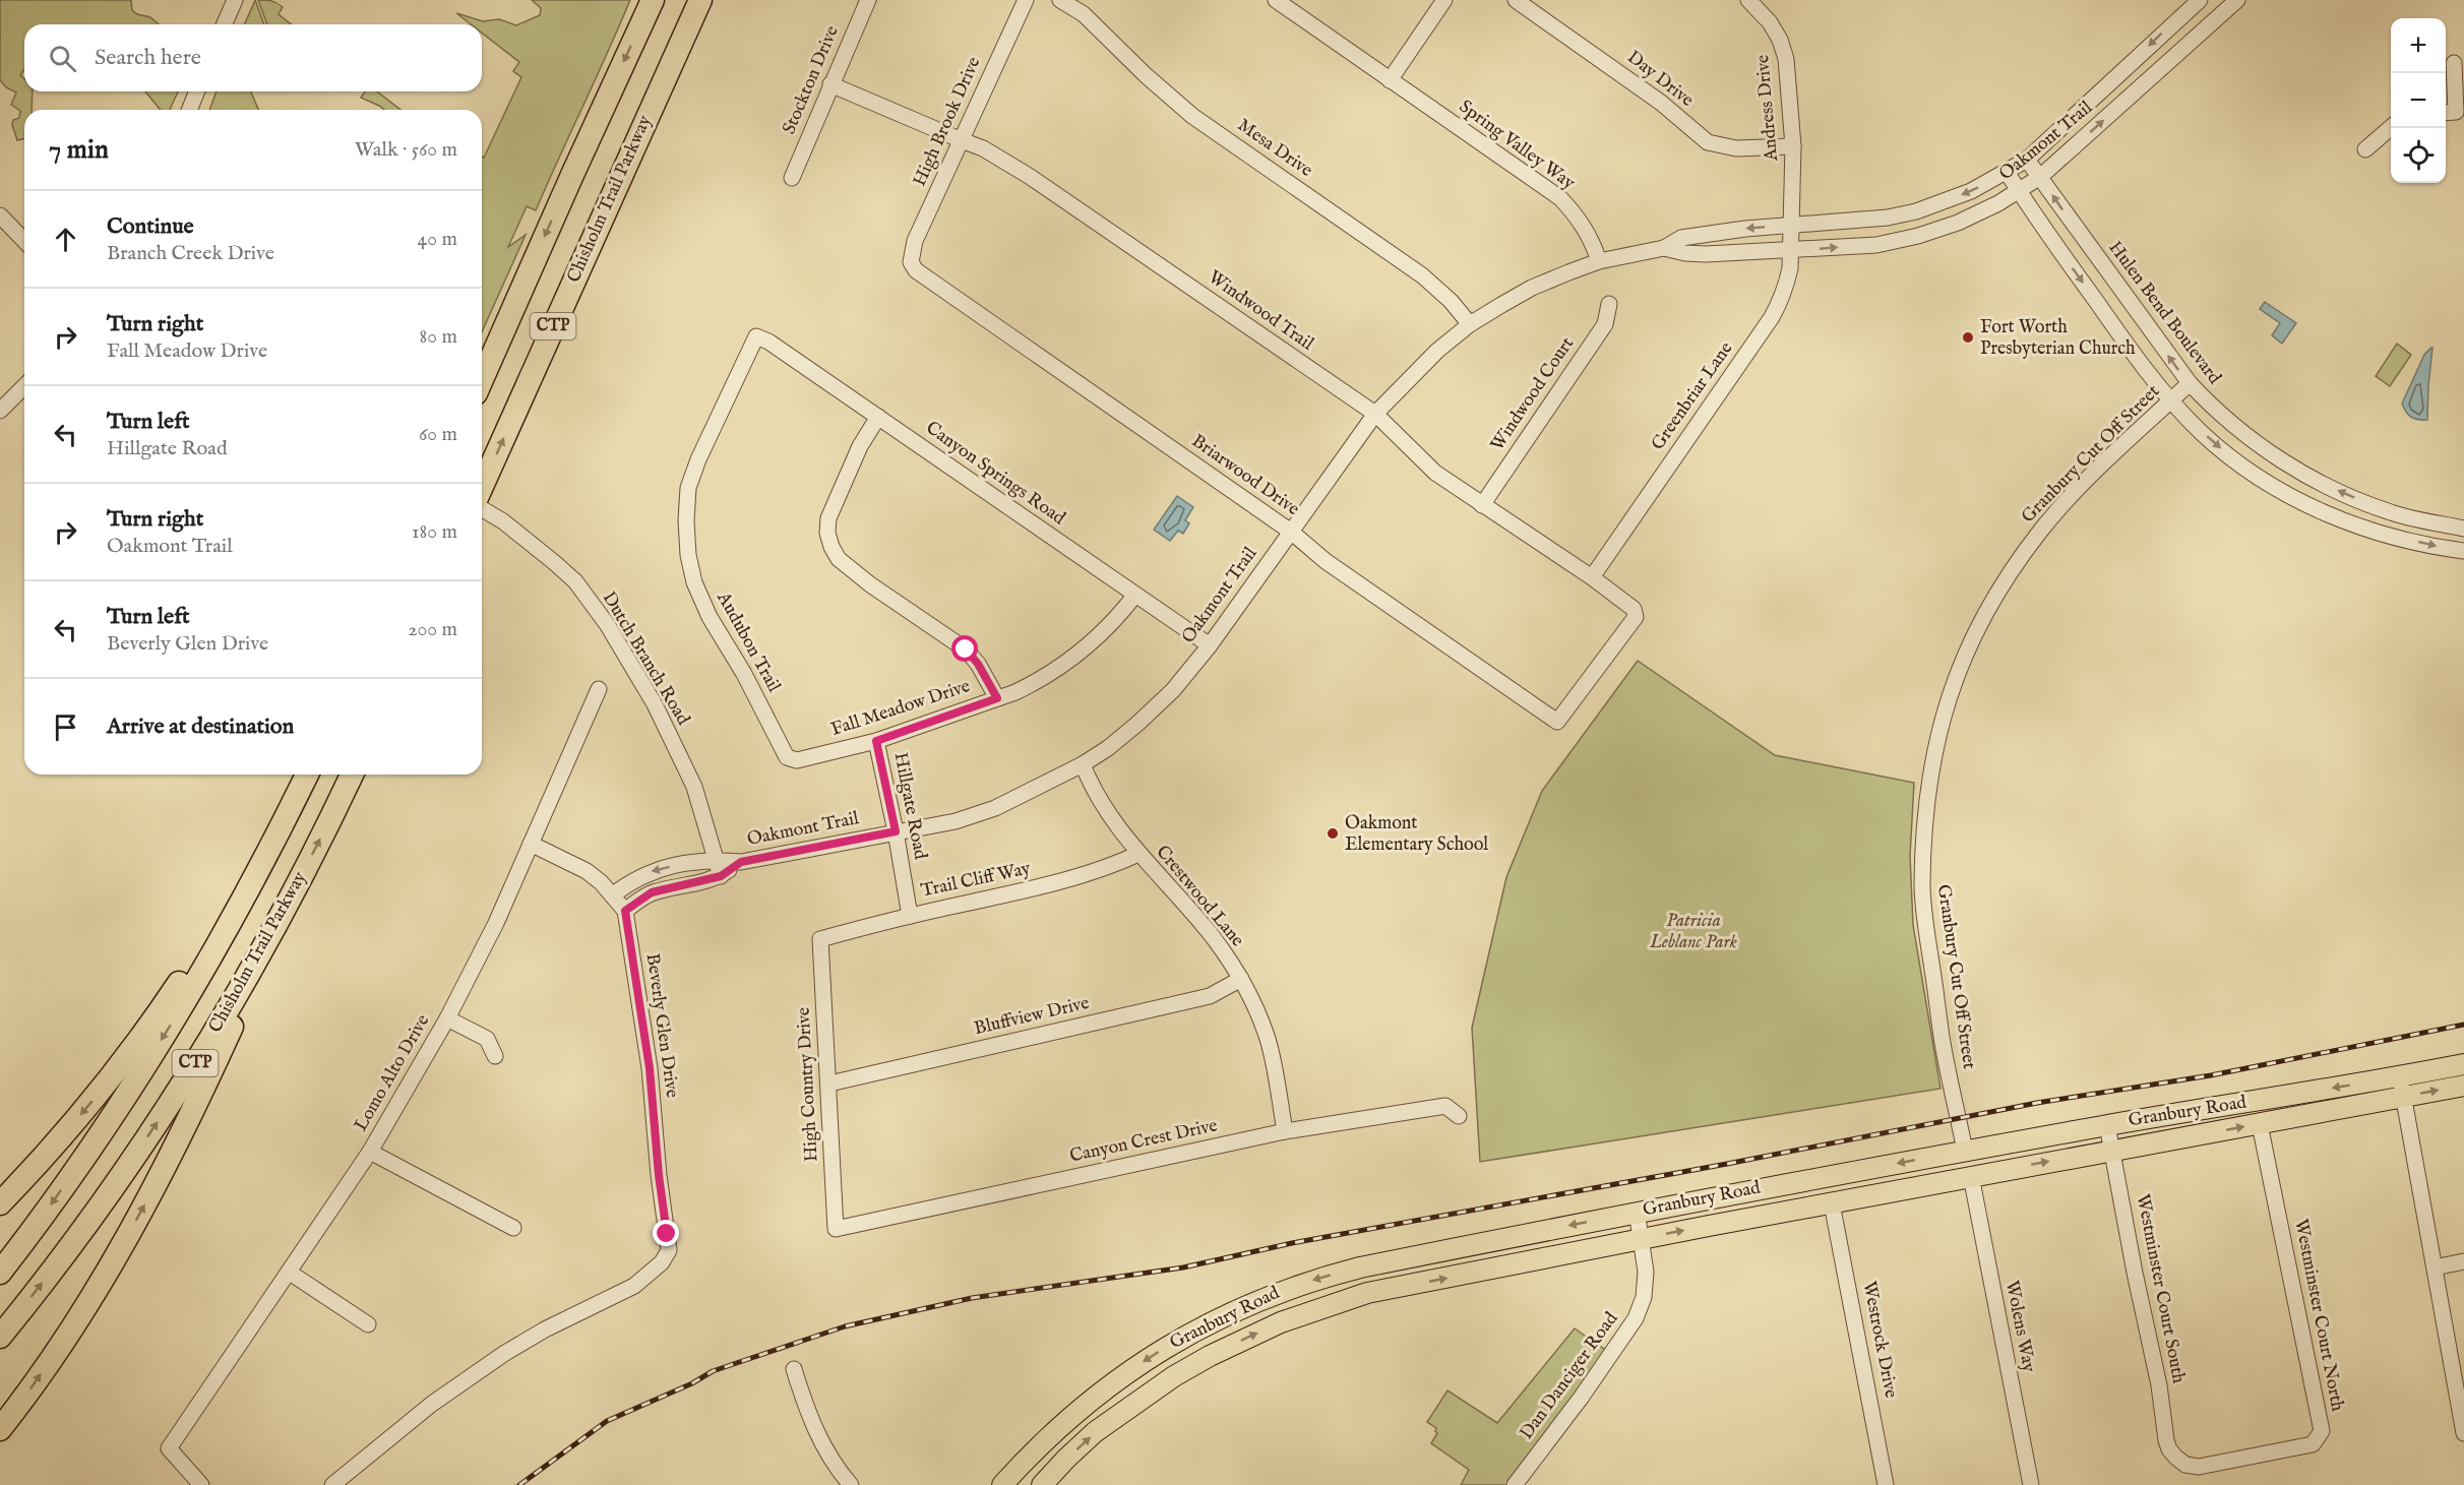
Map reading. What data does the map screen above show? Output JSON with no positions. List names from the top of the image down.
{
  "streets": {
    "highway": ["Chisholm Trail Parkway", "CTP"],
    "main road": ["Granbury Road"],
    "street": [
      "Day Drive",
      "Stockton Drive",
      "Andress Drive",
      "High Brook Drive",
      "Oakmont Trail",
      "Spring Valley Way",
      "Mesa Drive",
      "Windwood Trail",
      "Hulen Bend Boulevard",
      "Windwood Court",
      "Greenbriar Lane",
      "Granbury Cut Off Street",
      "Canyon Springs Road",
      "Briarwood Drive",
      "Audubon Trail",
      "Dutch Branch Road",
      "Fall Meadow Drive",
      "Hillgate Road",
      "Trail Cliff Way",
      "Crestwood Lane",
      "Bluffview Drive",
      "Beverly Glen Drive",
      "Lomo Alto Drive",
      "High Country Drive",
      "Canyon Crest Drive",
      "Westminster Court South",
      "Westminster Court North",
      "Wolens Way",
      "Westrock Drive",
      "Dan Danciger Road"
    ]
  },
  "crossings": [
    ["Day Drive", "Andress Drive"],
    ["Stockton Drive", "Windwood Trail"],
    ["Andress Drive", "Oakmont Trail"],
    ["Andress Drive", "Greenbriar Lane"],
    ["High Brook Drive", "Windwood Trail"],
    ["High Brook Drive", "Briarwood Drive"],
    ["Oakmont Trail", "Spring Valley Way"],
    ["Oakmont Trail", "Mesa Drive"],
    ["Oakmont Trail", "Windwood Trail"],
    ["Oakmont Trail", "Hulen Bend Boulevard"],
    ["Oakmont Trail", "Greenbriar Lane"],
    ["Oakmont Trail", "Canyon Springs Road"],
    ["Oakmont Trail", "Briarwood Drive"],
    ["Oakmont Trail", "Dutch Branch Road"],
    ["Oakmont Trail", "Hillgate Road"],
    ["Oakmont Trail", "Crestwood Lane"],
    ["Oakmont Trail", "Beverly Glen Drive"],
    ["Windwood Trail", "Windwood Court"],
    ["Windwood Trail", "Greenbriar Lane"],
    ["Windwood Trail", "Briarwood Drive"],
    ["Hulen Bend Boulevard", "Granbury Cut Off Street"],
    ["Granbury Cut Off Street", "Granbury Road"],
    ["Canyon Springs Road", "Audubon Trail"],
    ["Canyon Springs Road", "Fall Meadow Drive"],
    ["Audubon Trail", "Fall Meadow Drive"],
    ["Fall Meadow Drive", "Hillgate Road"],
    ["Hillgate Road", "Trail Cliff Way"],
    ["Trail Cliff Way", "Crestwood Lane"],
    ["Trail Cliff Way", "High Country Drive"],
    ["Crestwood Lane", "Bluffview Drive"],
    ["Crestwood Lane", "Canyon Crest Drive"],
    ["Bluffview Drive", "High Country Drive"],
    ["High Country Drive", "Canyon Crest Drive"],
    ["Granbury Road", "Westminster Court South"],
    ["Granbury Road", "Westminster Court North"],
    ["Granbury Road", "Wolens Way"],
    ["Granbury Road", "Westrock Drive"],
    ["Granbury Road", "Dan Danciger Road"],
    ["Westminster Court South", "Westminster Court North"]
  ],
  "parks": ["Patricia Leblanc Park"],
  "places": ["Fort Worth Presbyterian Church", "Oakmont Elementary School"],
  "page": {
    "map_buttons": ["+", "−"],
    "search": "Search here",
    "heading": ["7 min", "Walk · 560 m"],
    "list": [
      ["Continue", "Branch Creek Drive", "40 m"],
      ["Turn right", "Fall Meadow Drive", "80 m"],
      ["Turn left", "Hillgate Road", "60 m"],
      ["Turn right", "Oakmont Trail", "180 m"],
      ["Turn left", "Beverly Glen Drive", "200 m"],
      "Arrive at destination"
    ]
  }
}
